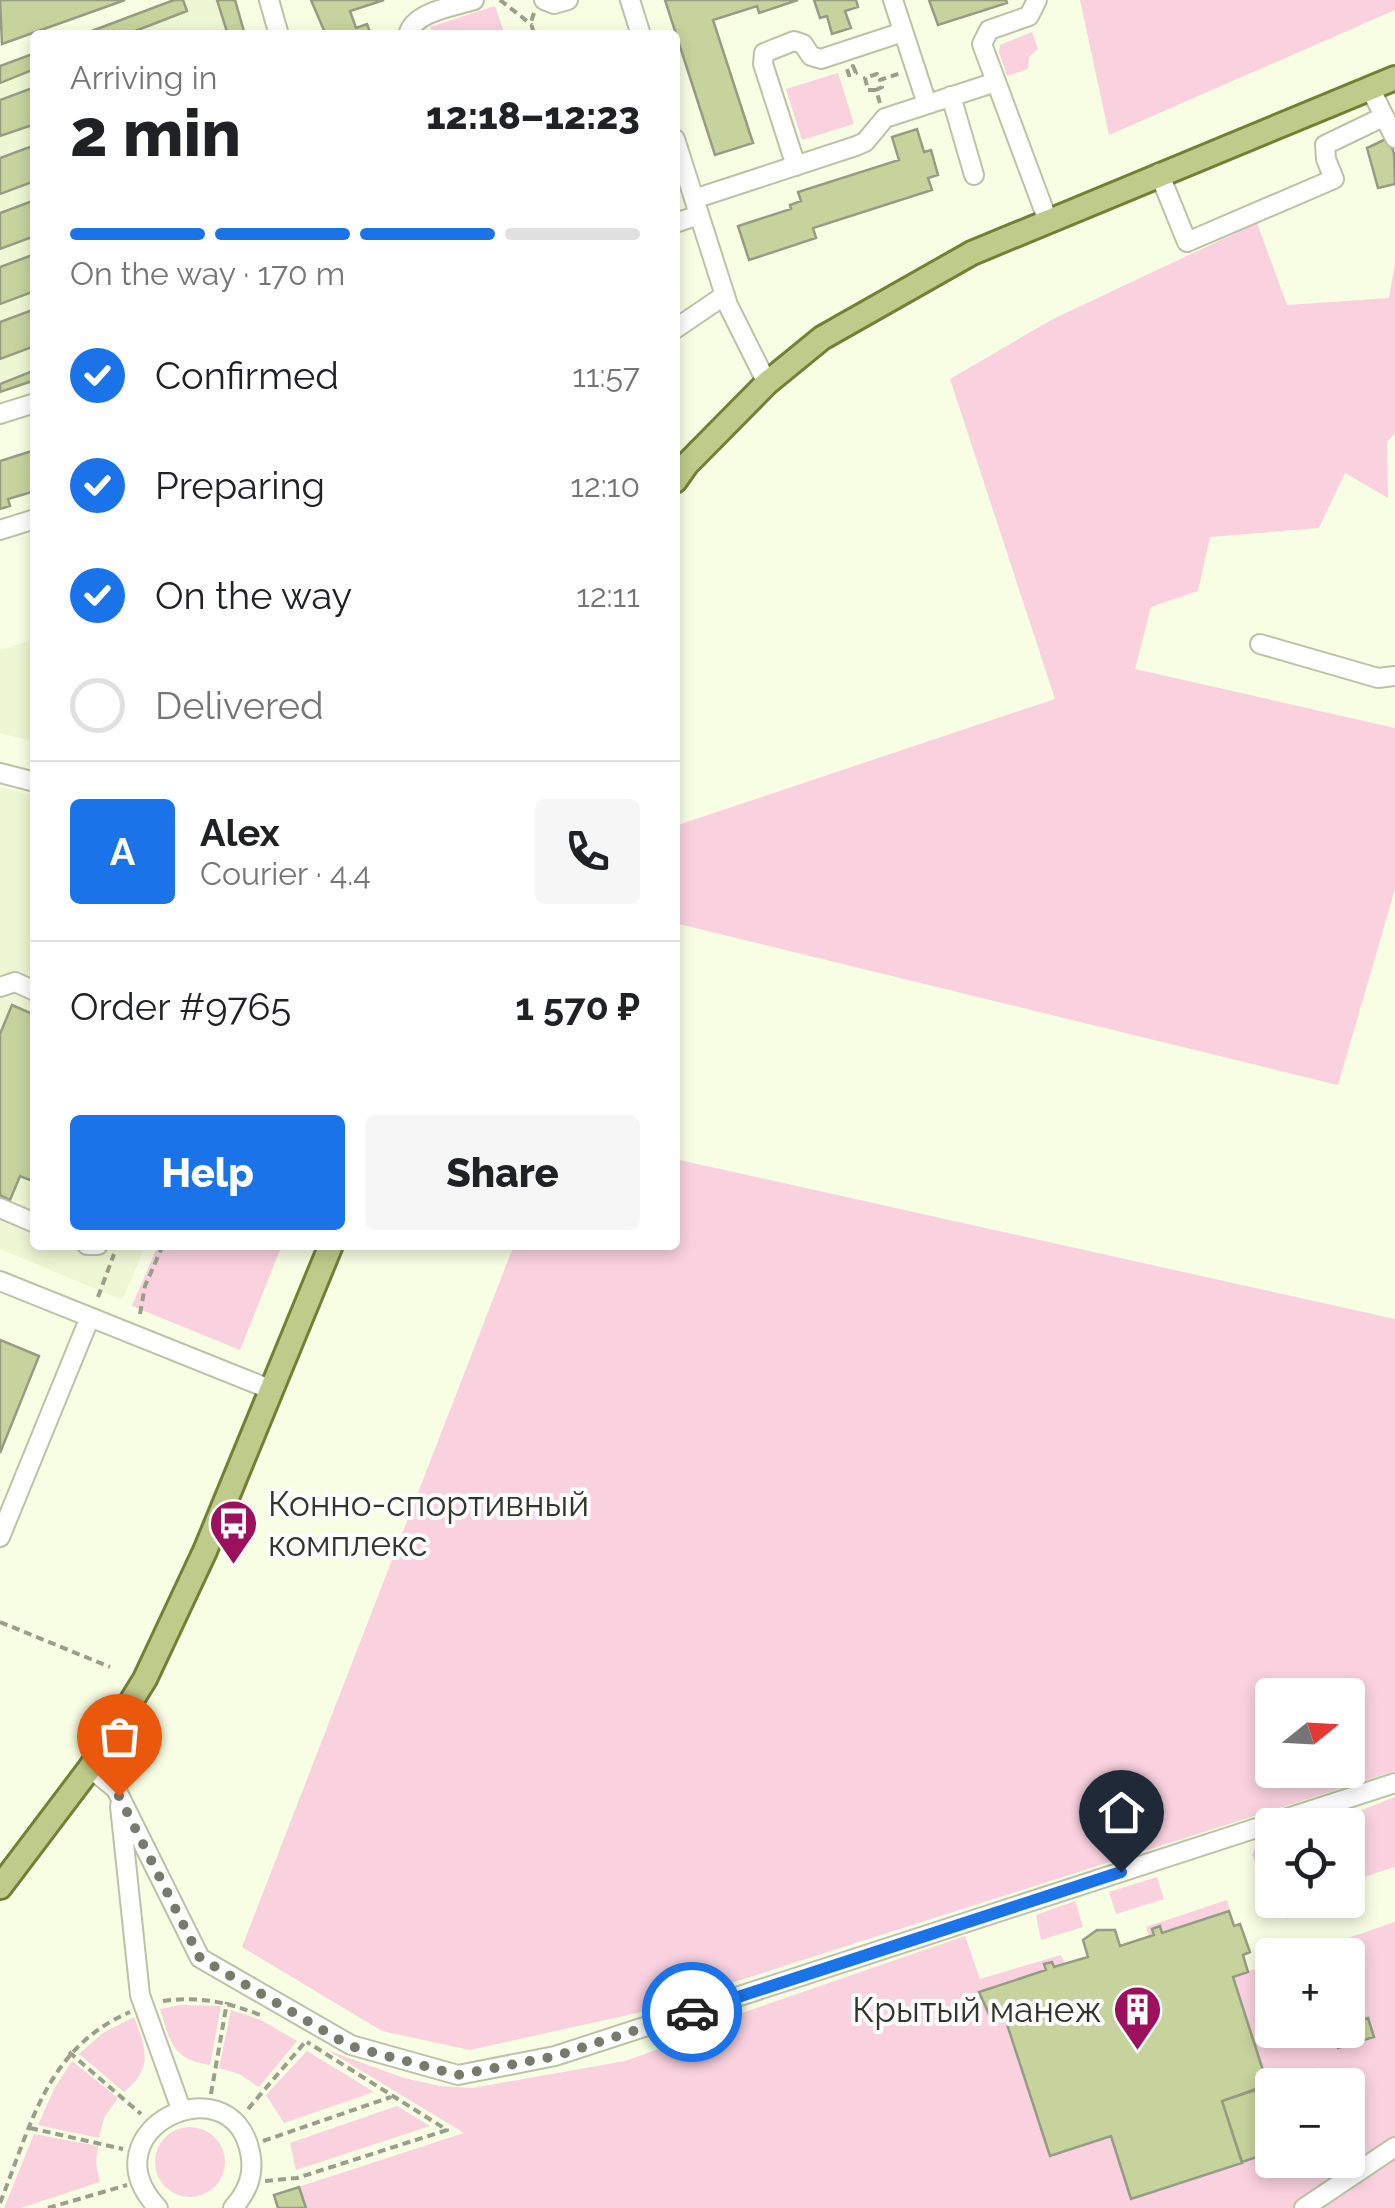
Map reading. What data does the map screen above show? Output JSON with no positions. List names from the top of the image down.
{
  "places": {
    "bus stop": ["Конно-спортивный комплекс"],
    "building": ["Крытый манеж"]
  },
  "north": "right",
  "page": {
    "heading": ["2 min", "Arriving in", "12:18–12:23"],
    "panel": [
      "Alex",
      "Courier · 4.4",
      "Order #9765",
      "1 570 ₽"
    ],
    "bar": "On the way · 170 m",
    "list": [
      ["Confirmed", "11:57"],
      ["Preparing", "12:10"],
      ["On the way", "12:11"],
      "Delivered"
    ],
    "round": "A",
    "buttons": ["Help", "Share"],
    "map_buttons": ["+", "−"]
  }
}
